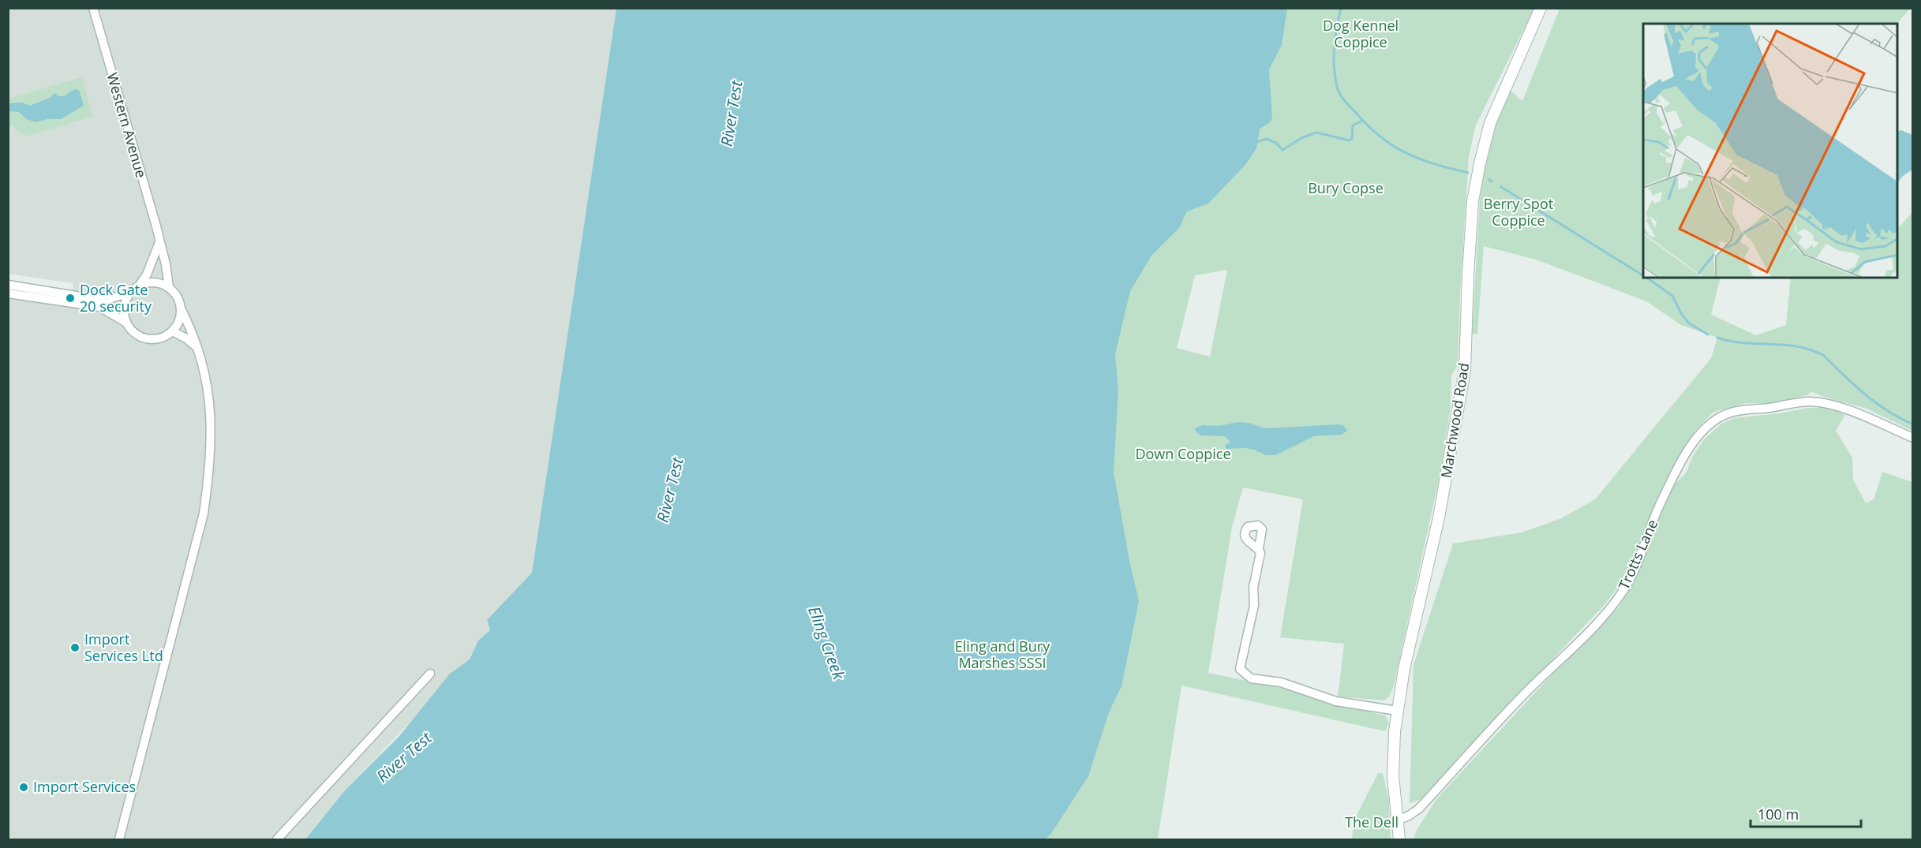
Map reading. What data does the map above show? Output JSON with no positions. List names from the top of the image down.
{
  "streets": {
    "street": ["Western Avenue", "Marchwood Road", "Trotts Lane"]
  },
  "crossings": [
    ["Marchwood Road", "Trotts Lane"]
  ],
  "water": ["River Test", "Eling Creek"],
  "parks": [
    "Dog Kennel Coppice",
    "Bury Copse",
    "Berry Spot Coppice",
    "Down Coppice",
    "Eling and Bury Marshes SSSI",
    "The Dell"
  ],
  "places": ["Dock Gate 20 security", "Import Services Ltd", "Import Services"],
  "scale_bar": "100 m"
}
